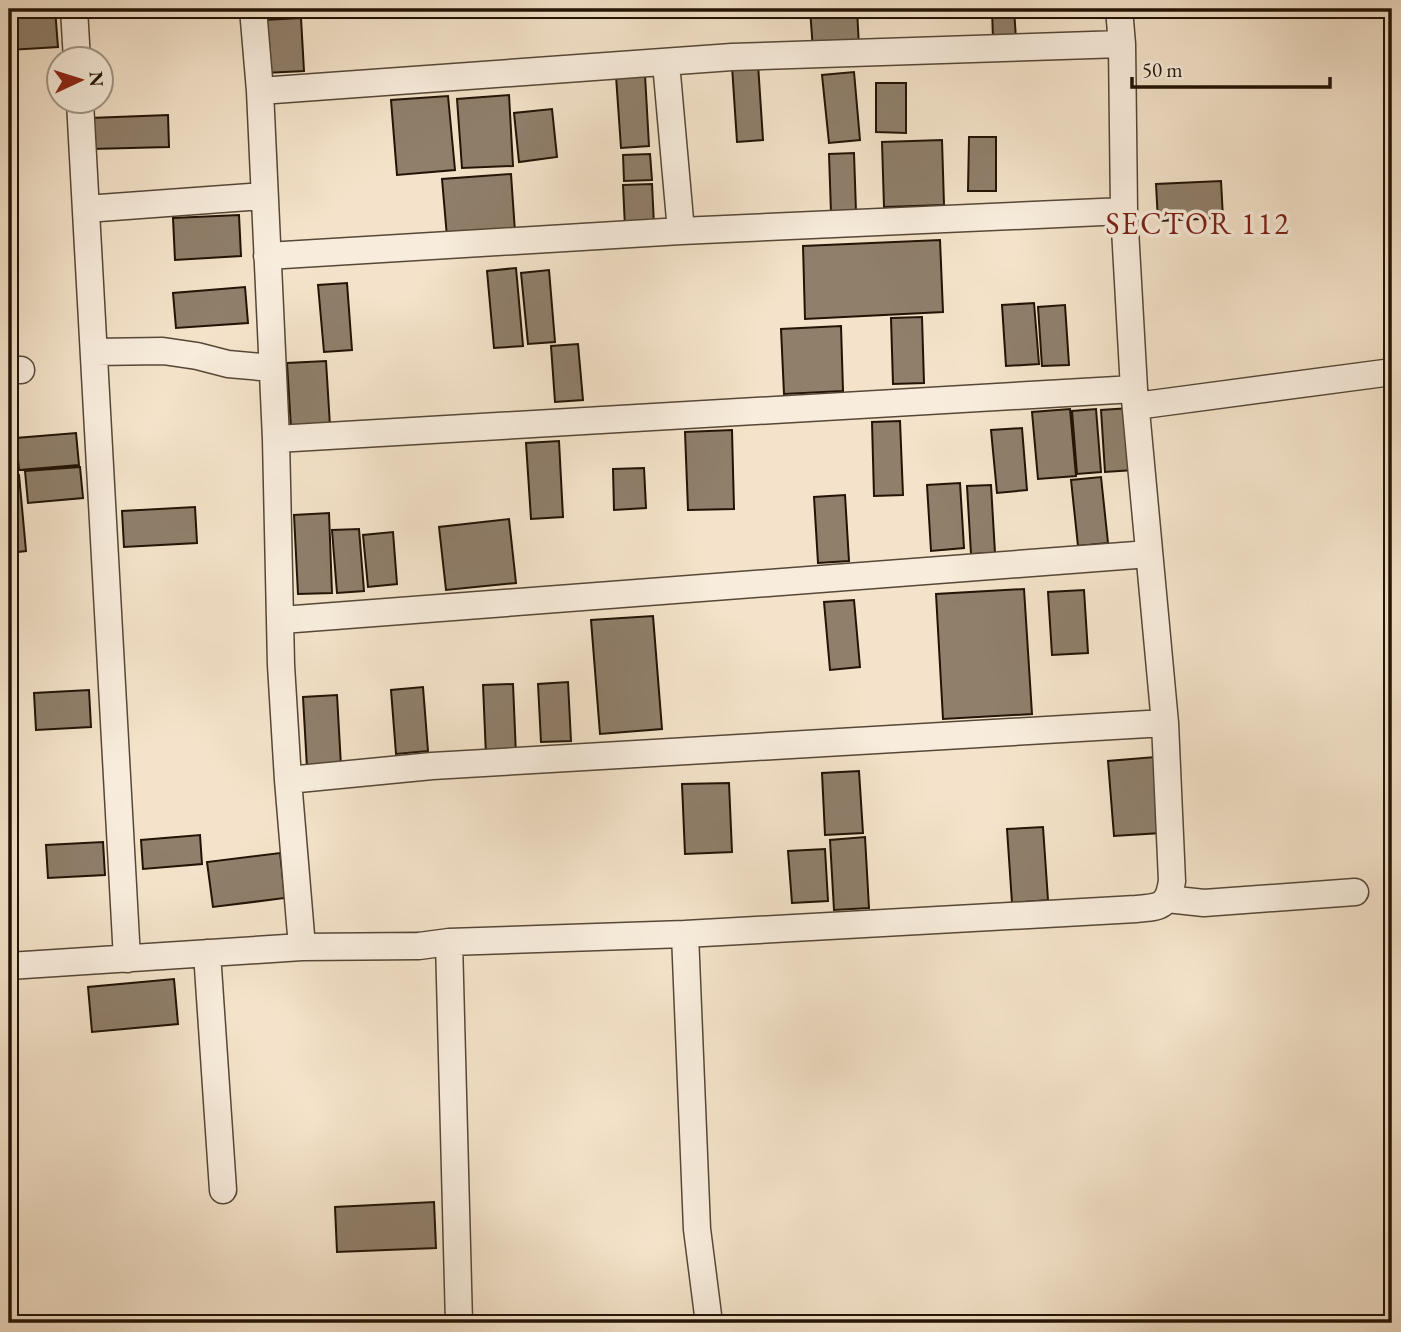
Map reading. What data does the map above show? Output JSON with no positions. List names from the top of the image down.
{
  "districts": ["SECTOR 112"],
  "scale_bar": "50 m",
  "north": "right"
}
